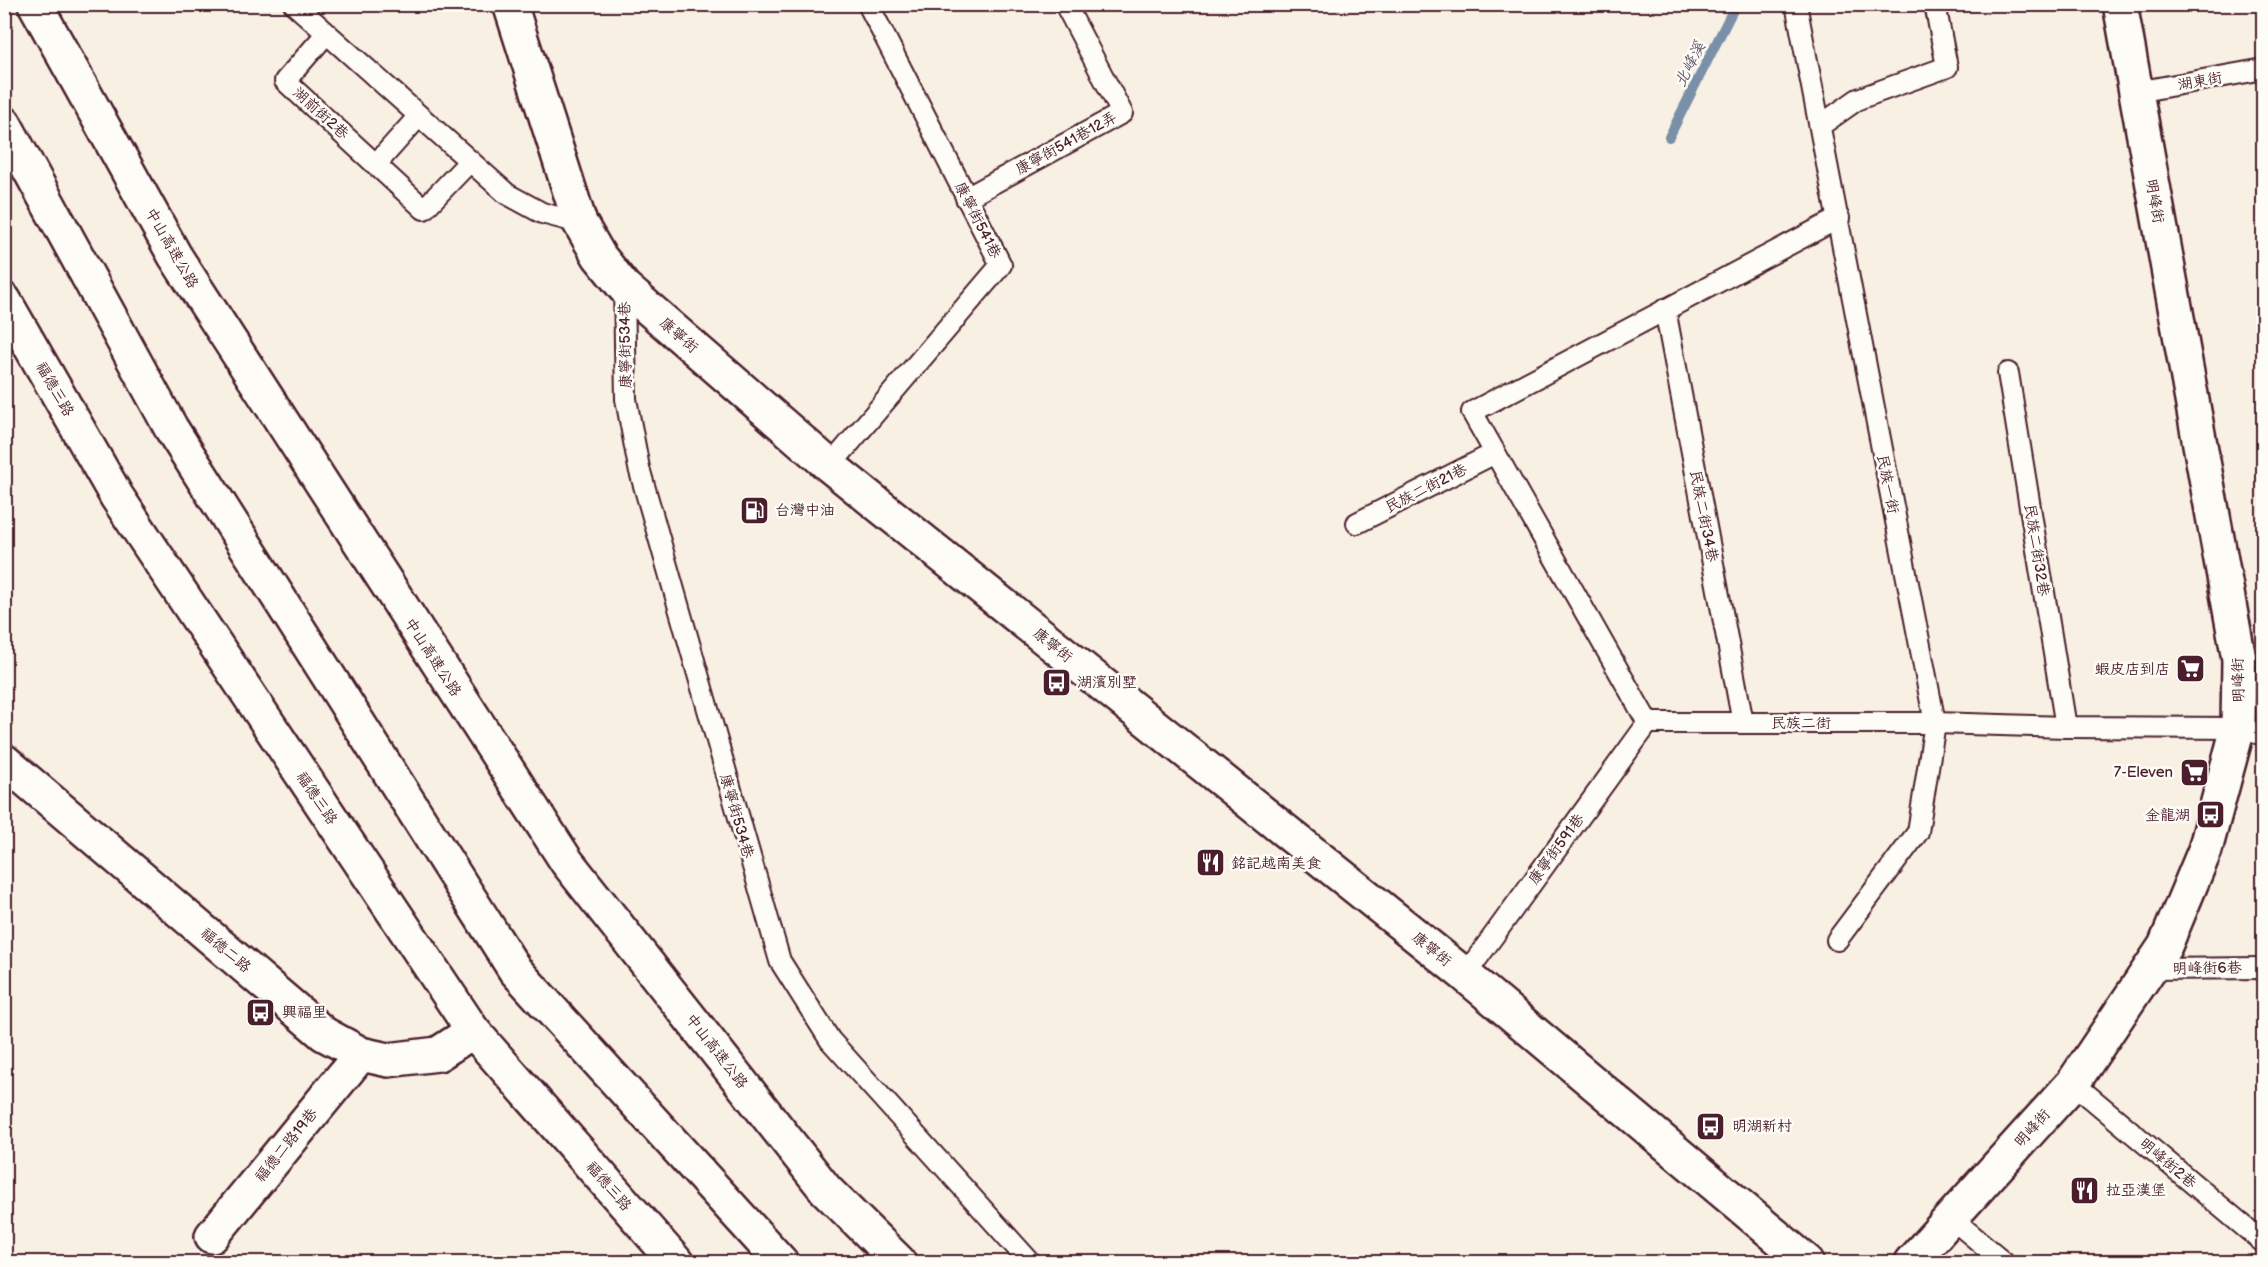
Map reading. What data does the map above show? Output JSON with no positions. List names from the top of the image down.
{
  "streets": {
    "main road": [
      "明峰街",
      "中山高速公路",
      "康寧街",
      "福德三路",
      "福德二路",
      "福德二路19巷"
    ],
    "lane": [
      "湖東街",
      "湖前街2巷",
      "康寧街541巷12弄",
      "康寧街541巷",
      "康寧街534巷",
      "民族一街",
      "民族二街21巷",
      "民族二街34巷",
      "民族二街32巷",
      "民族二街",
      "康寧街591巷",
      "明峰街6巷",
      "明峰街2巷"
    ]
  },
  "crossings": [
    ["湖東街", "明峰街"],
    ["康寧街541巷12弄", "康寧街541巷"],
    ["明峰街", "民族二街"],
    ["明峰街", "明峰街6巷"],
    ["明峰街", "明峰街2巷"],
    ["康寧街541巷", "康寧街"],
    ["康寧街", "康寧街534巷"],
    ["康寧街", "康寧街591巷"],
    ["福德三路", "福德二路"],
    ["民族一街", "民族二街"],
    ["民族二街34巷", "民族二街"],
    ["民族二街32巷", "民族二街"],
    ["民族二街", "康寧街591巷"],
    ["福德二路", "福德二路19巷"]
  ],
  "water": ["北峰溪"],
  "places": {
    "fuel station": ["台灣中油"],
    "supermarket": ["蝦皮店到店", "7-Eleven"],
    "bus stop": [
      "湖濱別墅",
      "金龍湖",
      "興福里",
      "明湖新村"
    ],
    "restaurant": ["銘記越南美食", "拉亞漢堡"]
  }
}
